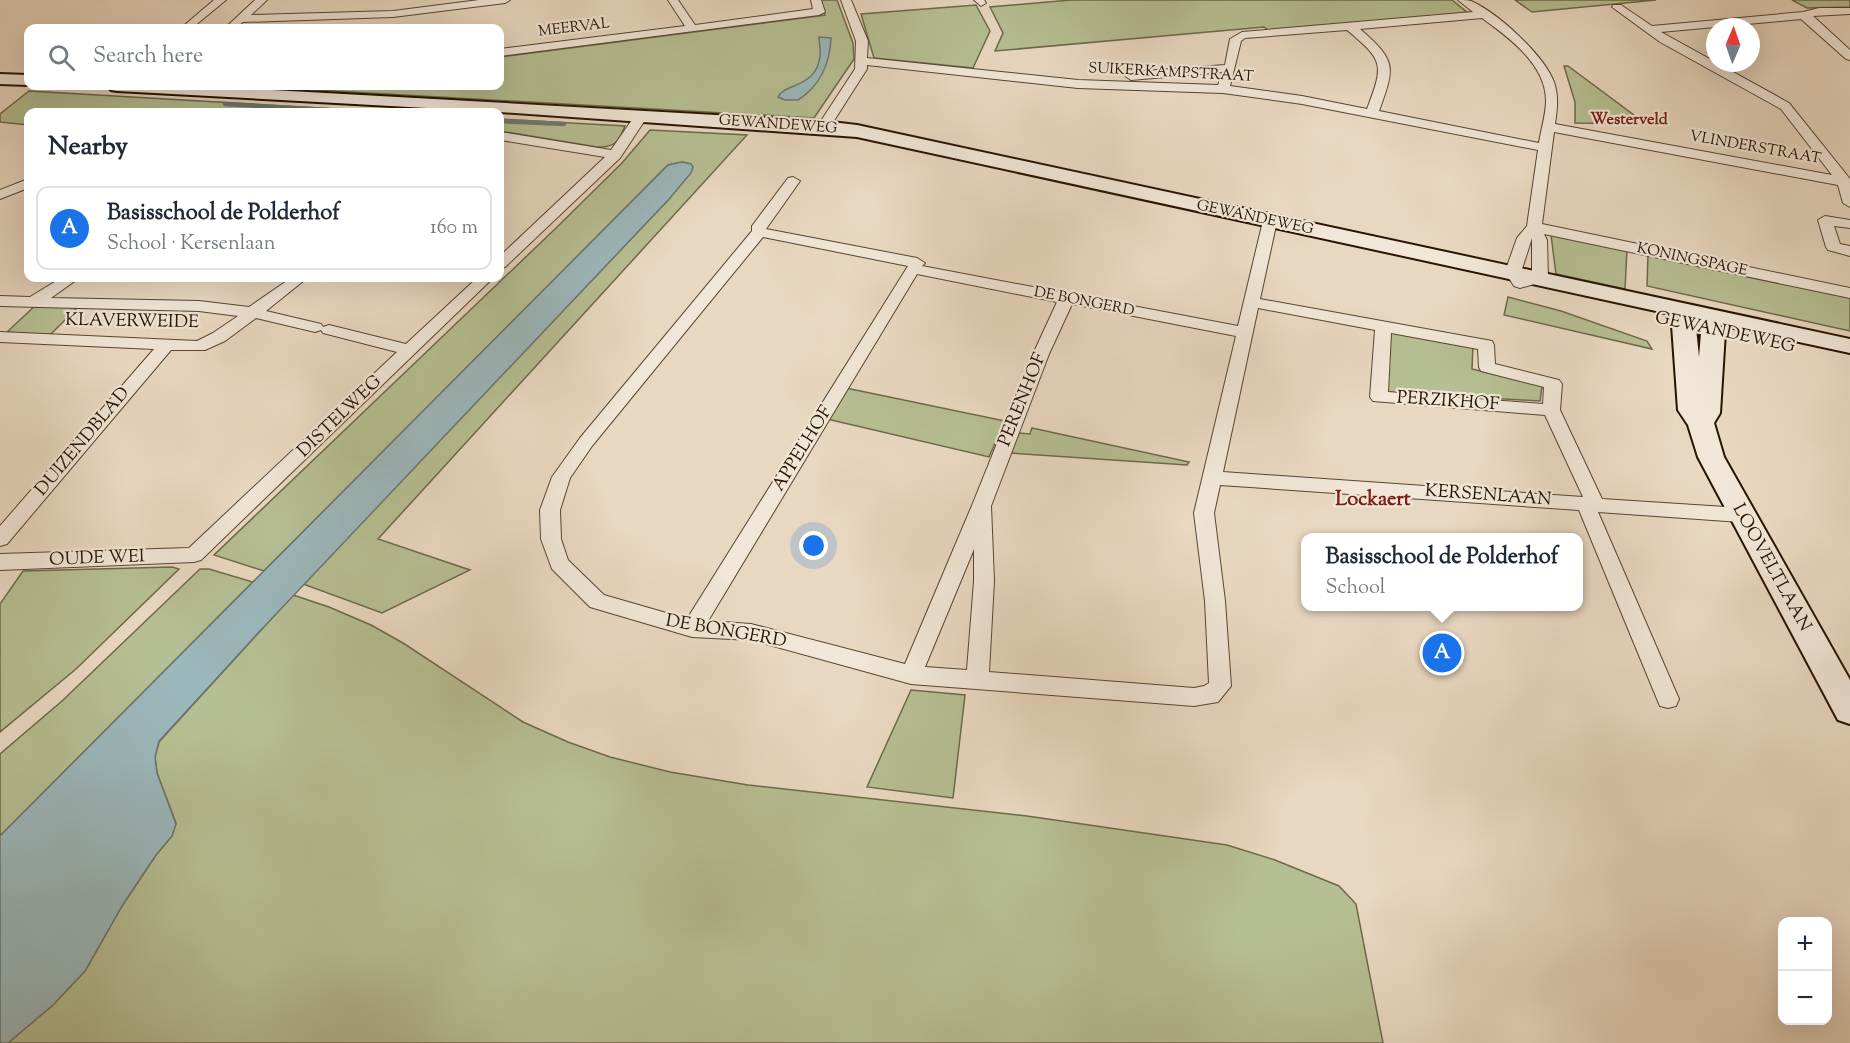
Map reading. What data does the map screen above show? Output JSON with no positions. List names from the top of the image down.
{
  "streets": {
    "street": [
      "MEERVAL",
      "SUIKERKAMPSTRAAT",
      "GEWANDEWEG",
      "VLINDERSTRAAT",
      "KONINGSPAGE",
      "DE BONGERD",
      "KLAVERWEIDE",
      "PERENHOF",
      "PERZIKHOF",
      "DISTELWEG",
      "DUIZENDBLAD",
      "APPELHOF",
      "KERSENLAAN",
      "OUDE WEI",
      "LOOVELTLAAN"
    ]
  },
  "crossings": [
    ["GEWANDEWEG", "LOOVELTLAAN"],
    ["DE BONGERD", "PERENHOF"],
    ["DE BONGERD", "APPELHOF"],
    ["DE BONGERD", "KERSENLAAN"],
    ["KLAVERWEIDE", "DISTELWEG"],
    ["KLAVERWEIDE", "DUIZENDBLAD"],
    ["PERZIKHOF", "KERSENLAAN"],
    ["DISTELWEG", "OUDE WEI"],
    ["KERSENLAAN", "LOOVELTLAAN"]
  ],
  "districts": ["Westerveld", "Lockaert"],
  "north": "top",
  "page": {
    "search": "Search here",
    "heading": "Nearby",
    "list": [
      {
        "mark": "A",
        "name": "Basisschool de Polderhof",
        "note": "School · Kersenlaan",
        "value": "160 m"
      }
    ],
    "popup": ["Basisschool de Polderhof", "School"],
    "pins": "A",
    "map_buttons": ["+", "−"]
  }
}
